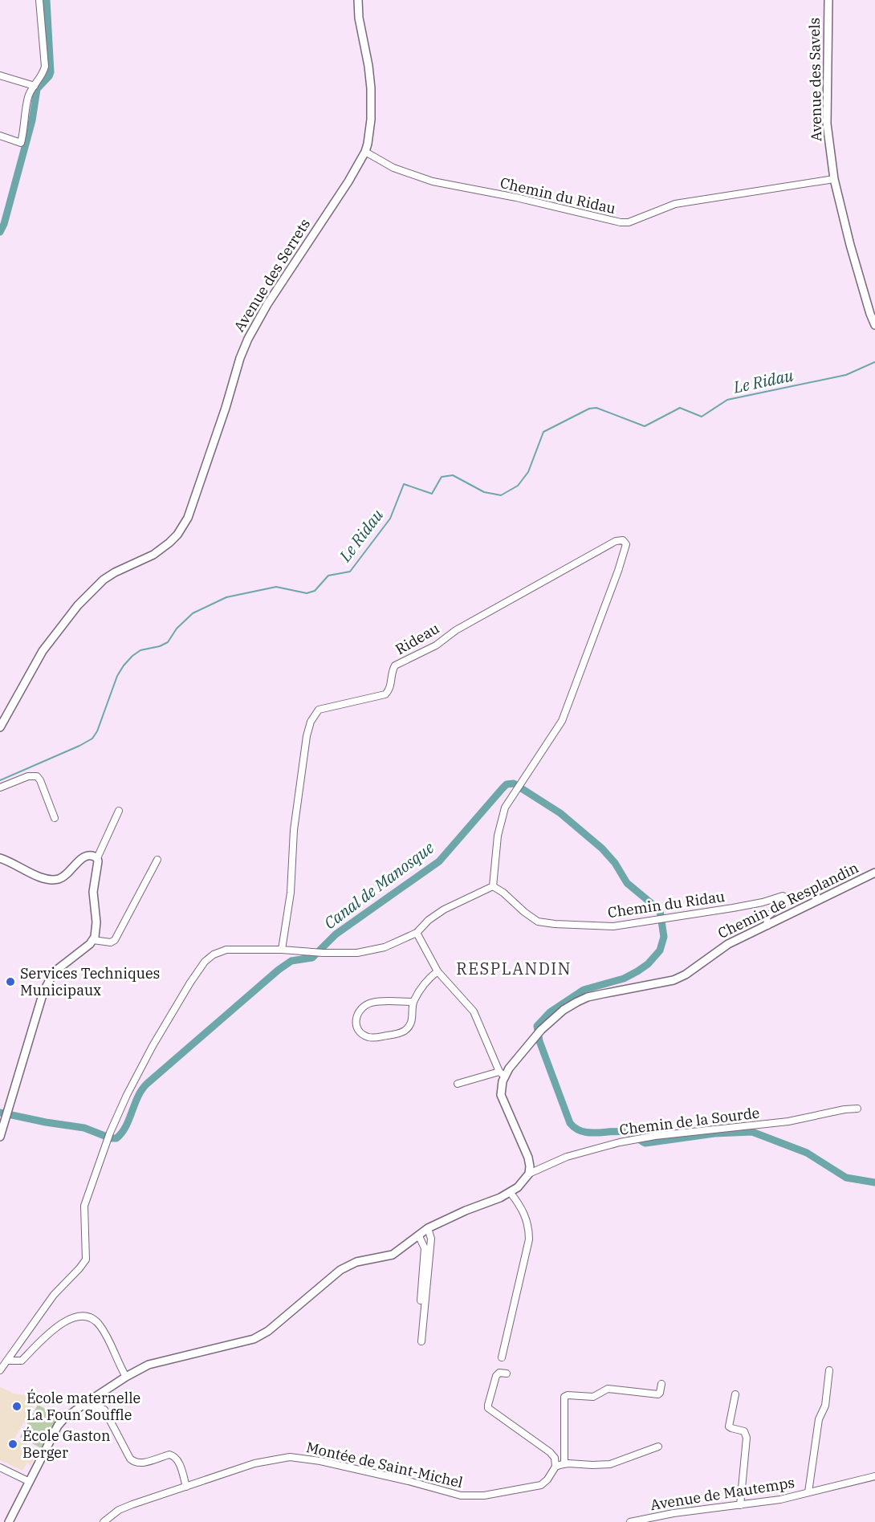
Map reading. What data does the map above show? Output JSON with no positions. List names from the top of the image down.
{
  "streets": {
    "street": [
      "Avenue des Savels",
      "Chemin du Ridau",
      "Avenue des Serrets",
      "Rideau",
      "Chemin de Resplandin",
      "Chemin de la Sourde",
      "Montée de Saint-Michel",
      "Avenue de Mautemps"
    ]
  },
  "crossings": [
    ["Avenue des Savels", "Chemin du Ridau"],
    ["Chemin du Ridau", "Avenue des Serrets"],
    ["Chemin du Ridau", "Rideau"],
    ["Chemin du Ridau", "Chemin de Resplandin"]
  ],
  "districts": ["RESPLANDIN"],
  "water": ["Le Ridau", "Canal de Manosque"],
  "places": ["Services Techniques Municipaux", "École maternelle La Foun Souffle", "École Gaston Berger"]
}
